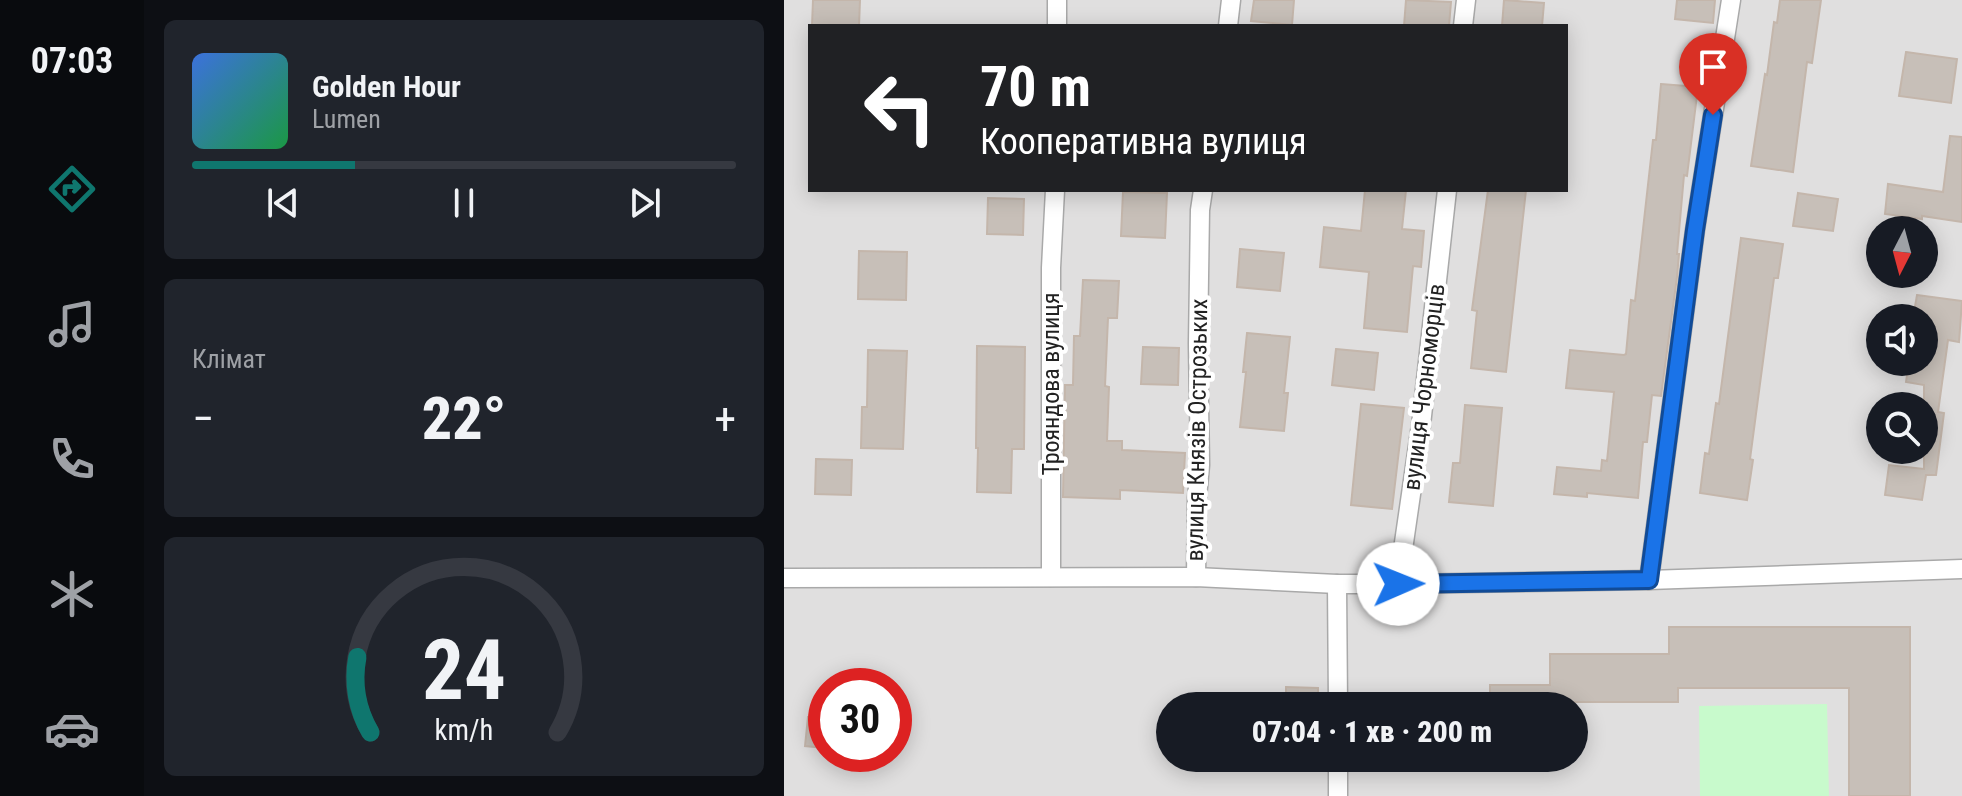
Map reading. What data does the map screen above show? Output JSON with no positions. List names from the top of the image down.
{
  "streets": {
    "street": ["Трояндова вулиця", "вулиця Чорноморців", "вулиця Князів Острозьких"]
  },
  "crossings": [
    ["вулиця Чорноморців", "вулиця Князів Острозьких"]
  ],
  "north": "bottom",
  "page": {
    "tabs": "07:03",
    "turn": ["70 m", "Кооперативна вулиця"],
    "song": ["Golden Hour", "Lumen"],
    "tile": "Клімат",
    "heat": ["−", "22°", "+"],
    "limit": "30",
    "trip": "07:04 · 1 хв · 200 m",
    "gauge": ["24", "km/h"]
  }
}
